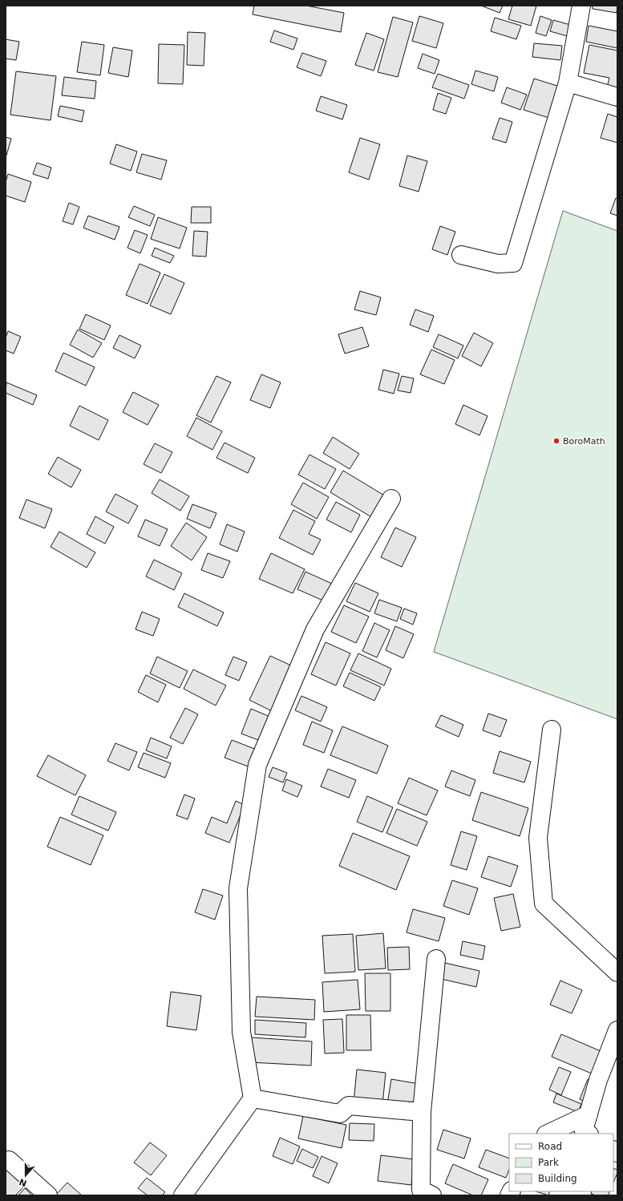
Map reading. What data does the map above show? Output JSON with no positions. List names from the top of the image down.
{
  "places": ["BoroMath"],
  "legend": ["Road", "Park", "Building"],
  "north": "bottom"
}
